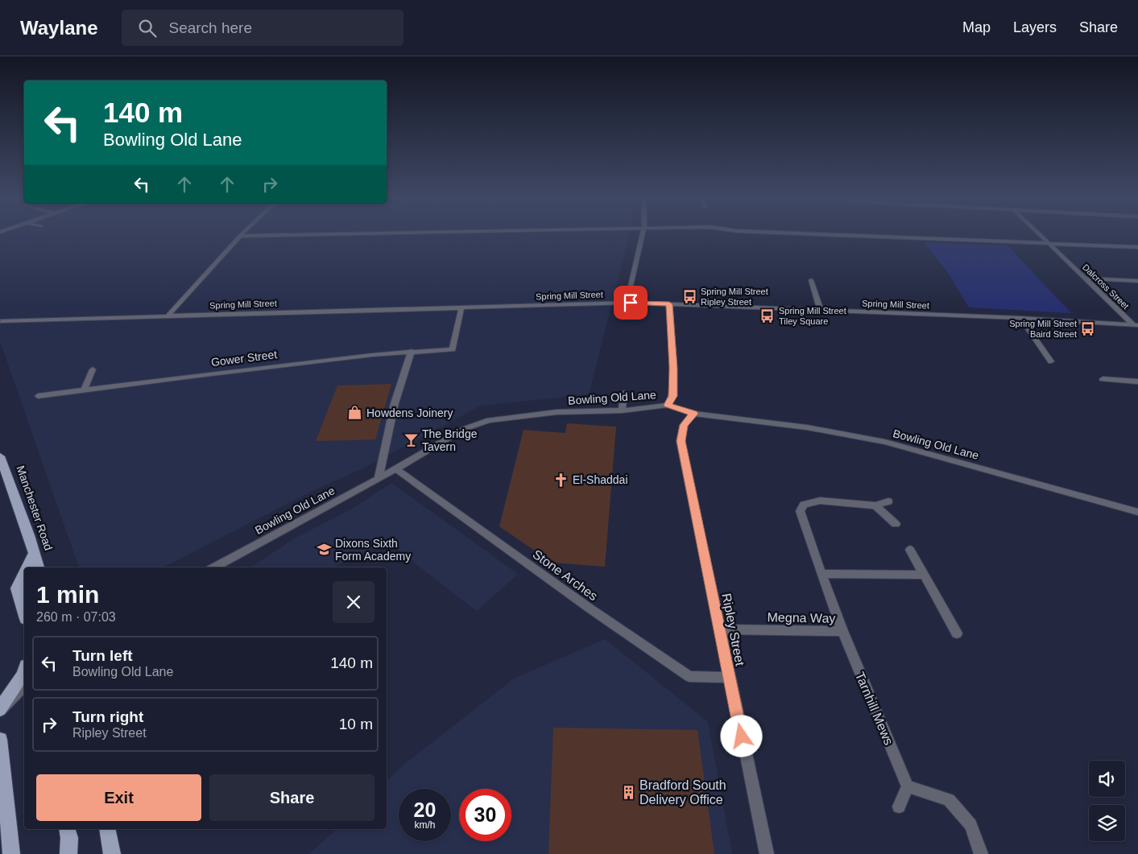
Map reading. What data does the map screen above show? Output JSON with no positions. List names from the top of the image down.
{
  "streets": {
    "main road": ["Manchester Road"],
    "street": [
      "Dalcross Street",
      "Spring Mill Street",
      "Gower Street",
      "Bowling Old Lane",
      "Stone Arches",
      "Megna Way",
      "Ripley Street",
      "Tarnhill Mews"
    ]
  },
  "crossings": [
    ["Dalcross Street", "Spring Mill Street"],
    ["Spring Mill Street", "Gower Street"],
    ["Bowling Old Lane", "Stone Arches"],
    ["Bowling Old Lane", "Ripley Street"],
    ["Stone Arches", "Ripley Street"],
    ["Megna Way", "Ripley Street"],
    ["Megna Way", "Tarnhill Mews"]
  ],
  "places": {
    "bus stop": ["Spring Mill Street Ripley Street", "Spring Mill Street Tiley Square", "Spring Mill Street Baird Street"],
    "shop": ["Howdens Joinery"],
    "bar": ["The Bridge Tavern"],
    "church": ["El-Shaddai"],
    "school or university": ["Dixons Sixth Form Academy"],
    "building": ["Bradford South Delivery Office"]
  },
  "page": {
    "header": "Waylane",
    "search": "Search here",
    "nav": ["Map", "Layers", "Share"],
    "turn": ["140 m", "Bowling Old Lane"],
    "heading": ["1 min", "260 m · 07:03"],
    "list": [
      {
        "name": "Turn left",
        "note": "Bowling Old Lane",
        "value": "140 m"
      },
      {
        "name": "Turn right",
        "note": "Ripley Street",
        "value": "10 m"
      }
    ],
    "buttons": ["Exit", "Share"],
    "speed": "20 km/h",
    "limit": "30"
  }
}
